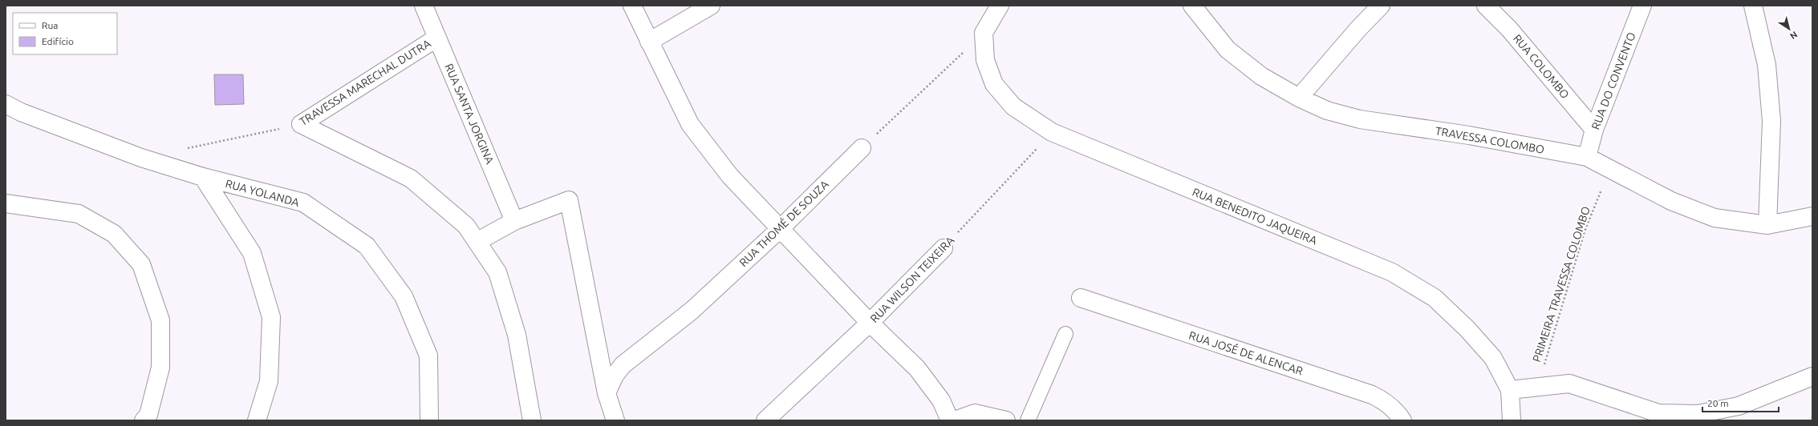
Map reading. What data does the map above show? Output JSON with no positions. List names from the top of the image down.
{
  "streets": {
    "street": [
      "RUA COLOMBO",
      "RUA DO CONVENTO",
      "TRAVESSA MARECHAL DUTRA",
      "RUA SANTA JORGINA",
      "TRAVESSA COLOMBO",
      "RUA YOLANDA",
      "RUA BENEDITO JAQUEIRA",
      "RUA THOMÉ DE SOUZA",
      "RUA WILSON TEIXEIRA",
      "RUA JOSÉ DE ALENCAR"
    ],
    "path": ["PRIMEIRA TRAVESSA COLOMBO"]
  },
  "crossings": [
    ["RUA COLOMBO", "RUA DO CONVENTO"],
    ["RUA DO CONVENTO", "TRAVESSA COLOMBO"],
    ["TRAVESSA MARECHAL DUTRA", "RUA SANTA JORGINA"],
    ["TRAVESSA COLOMBO", "PRIMEIRA TRAVESSA COLOMBO"],
    ["RUA BENEDITO JAQUEIRA", "RUA WILSON TEIXEIRA"]
  ],
  "legend": ["Rua", "Edifício"],
  "scale_bar": "20 m",
  "north": "bottom right"
}
